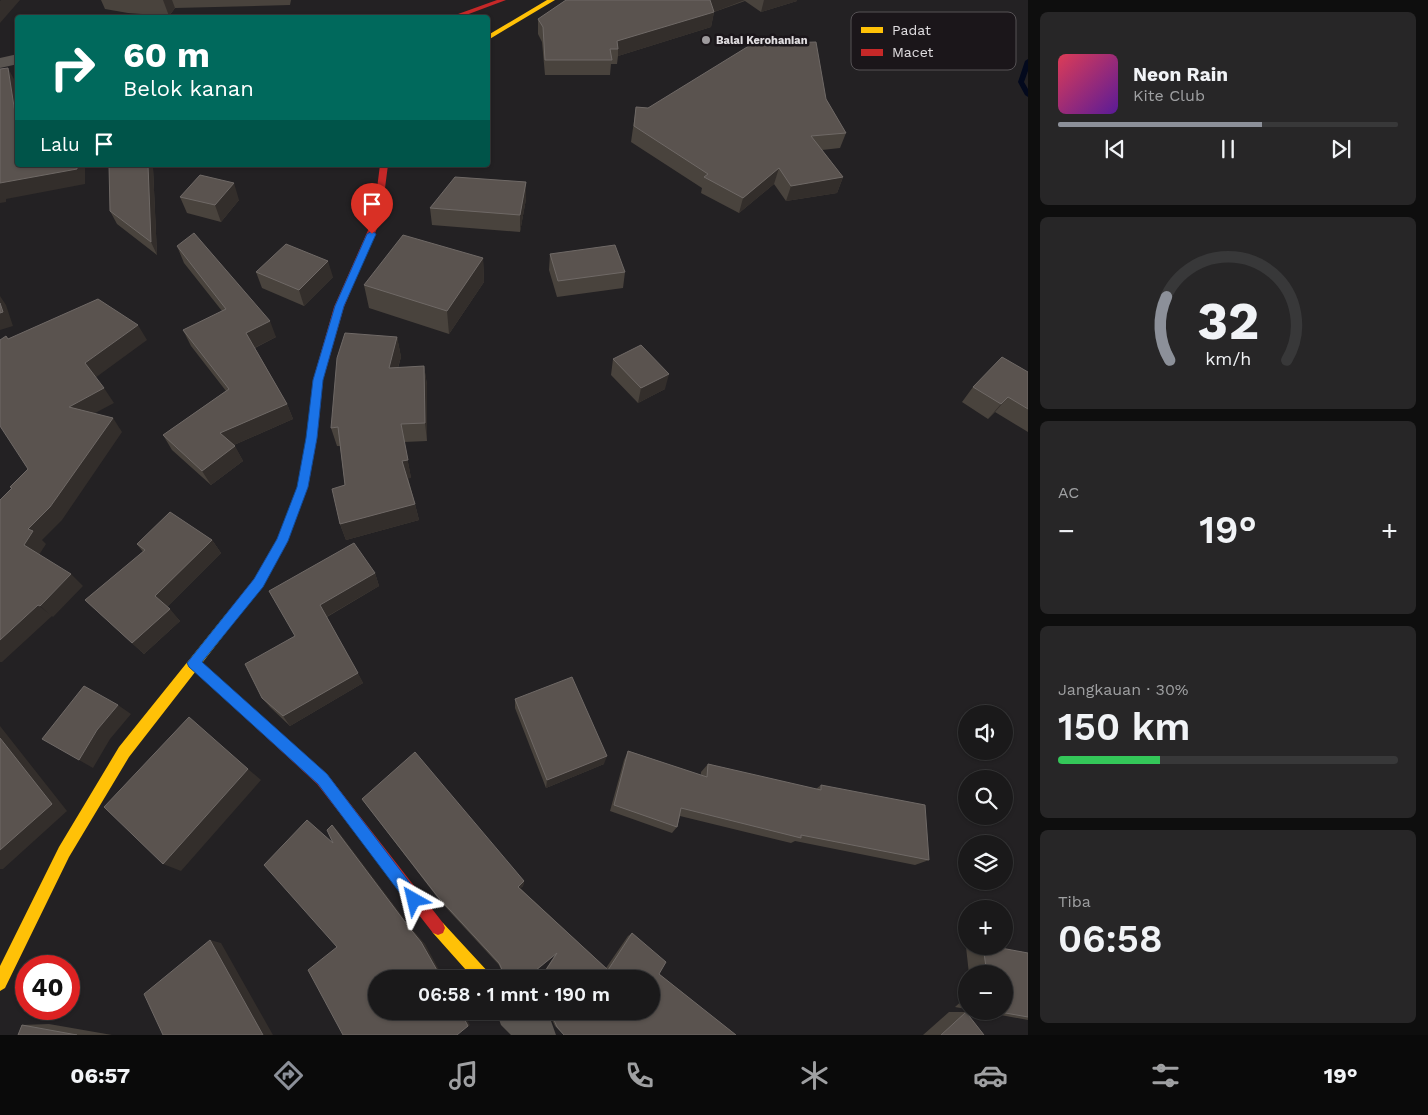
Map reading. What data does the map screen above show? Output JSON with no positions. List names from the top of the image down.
{
  "places": ["Balai Kerohanian"],
  "legend": ["Padat", "Macet"],
  "page": {
    "turn": ["60 m", "Belok kanan"],
    "song": ["Neon Rain", "Kite Club"],
    "then": "Lalu",
    "tile": [
      "AC",
      ["Jangkauan · 30%", "150 km"],
      ["Tiba", "06:58"]
    ],
    "heat": ["−", "19°", "+"],
    "map_buttons": ["+", "−"],
    "limit": "40",
    "trip": "06:58 · 1 mnt · 190 m",
    "tabs": ["06:57", "19°"],
    "gauge": ["32", "km/h"]
  }
}
